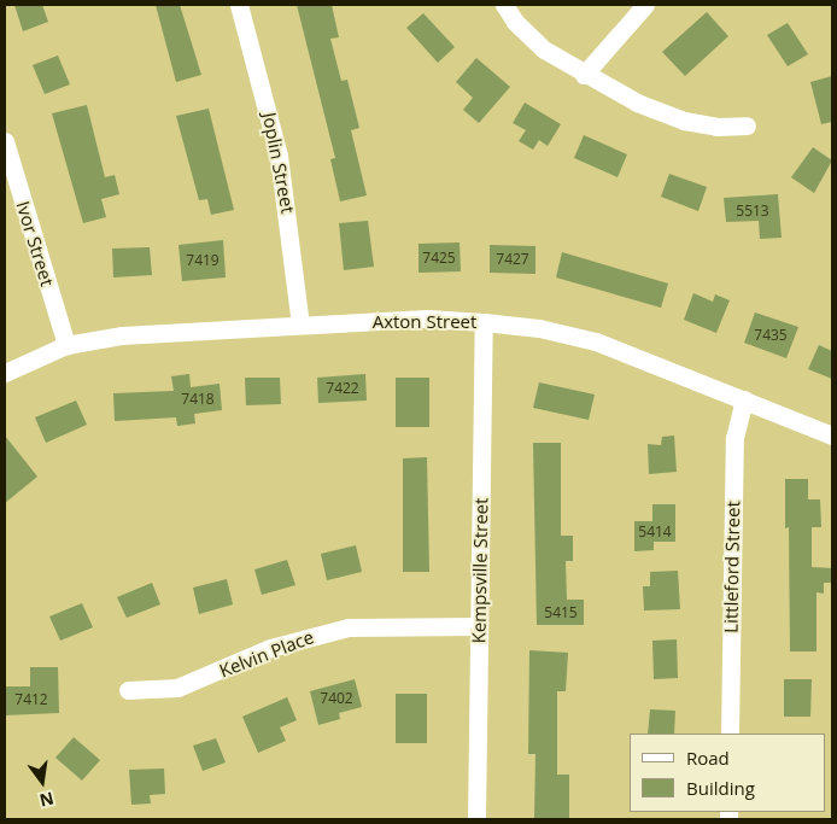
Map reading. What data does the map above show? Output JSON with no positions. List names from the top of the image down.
{
  "streets": {
    "street": [
      "Joplin Street",
      "Ivor Street",
      "Axton Street",
      "Littleford Street",
      "Kempsville Street",
      "Kelvin Place"
    ]
  },
  "crossings": [
    ["Joplin Street", "Axton Street"],
    ["Ivor Street", "Axton Street"],
    ["Axton Street", "Littleford Street"],
    ["Axton Street", "Kempsville Street"],
    ["Kempsville Street", "Kelvin Place"]
  ],
  "house_numbers": [
    "5513",
    "7425",
    "7427",
    "7419",
    "7435",
    "7422",
    "7418",
    "5414",
    "5415",
    "7402",
    "7412"
  ],
  "legend": ["Road", "Building"],
  "north": "bottom"
}
